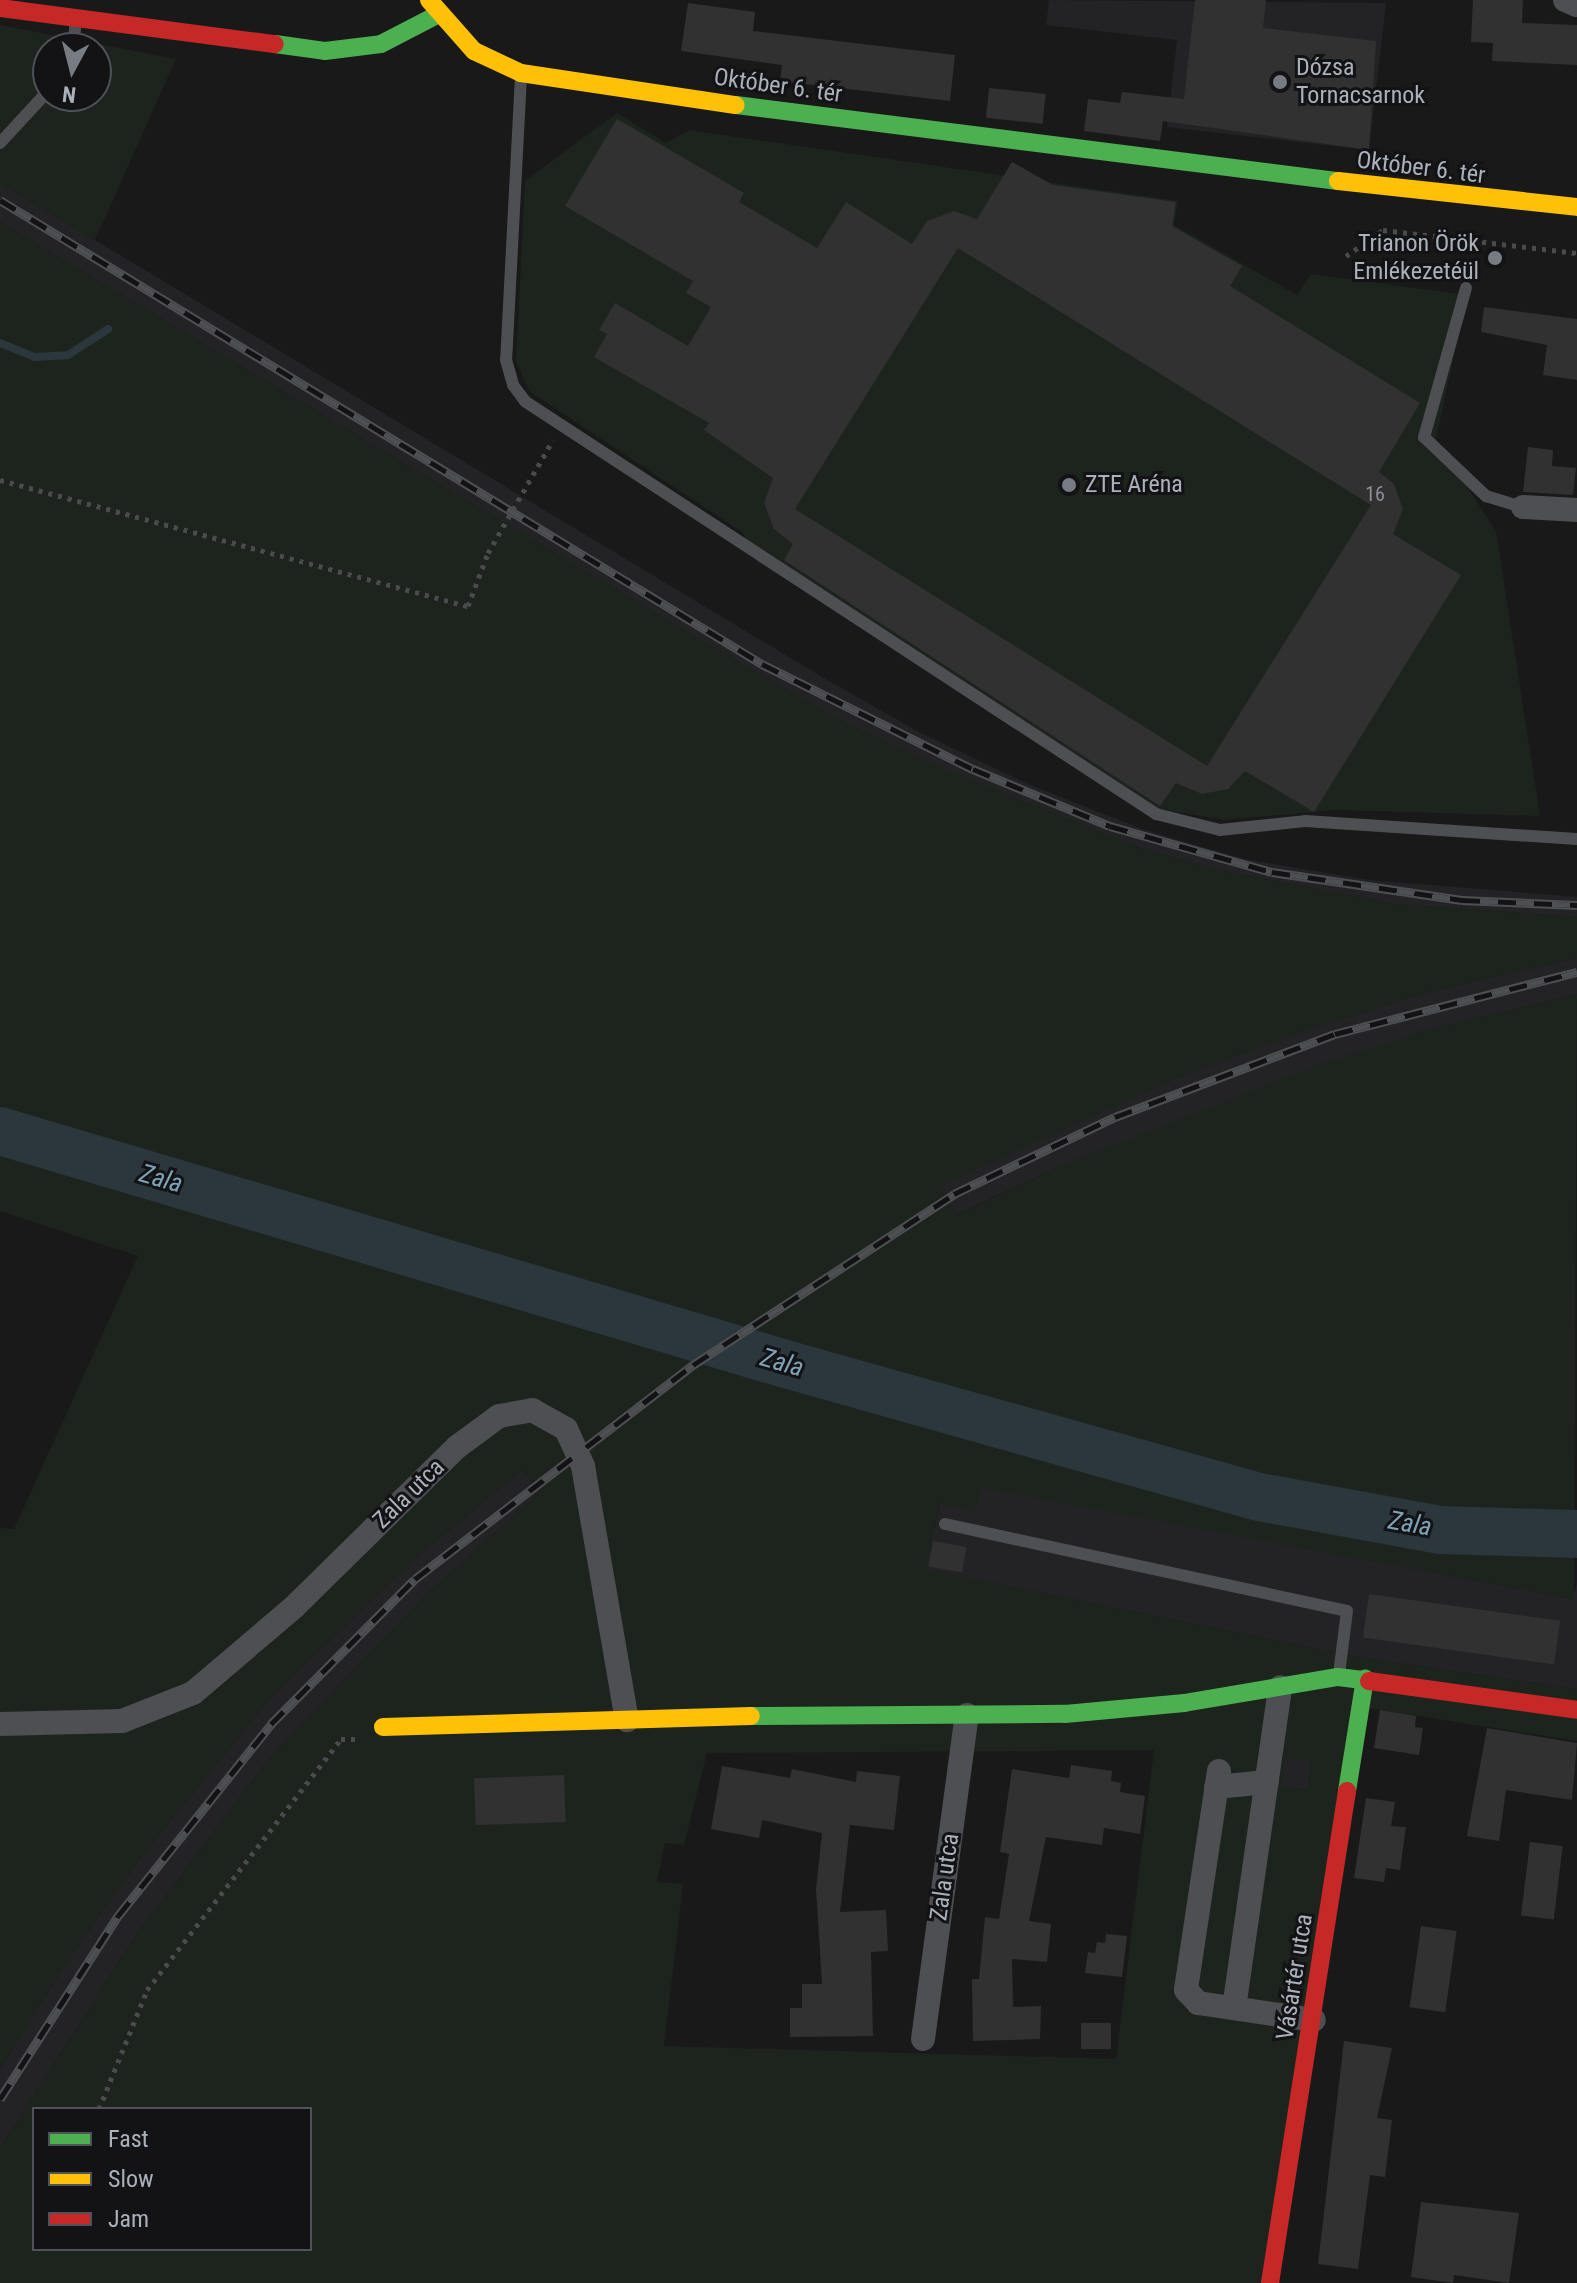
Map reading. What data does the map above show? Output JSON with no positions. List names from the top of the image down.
{
  "streets": {
    "street": ["Október 6. tér", "Zala utca", "Vásártér utca"]
  },
  "water": ["Zala"],
  "places": ["Dózsa Tornacsarnok", "Trianon Örök Emlékezetéül", "ZTE Aréna"],
  "house_numbers": ["16"],
  "legend": ["Fast", "Slow", "Jam"],
  "north": "bottom"
}
